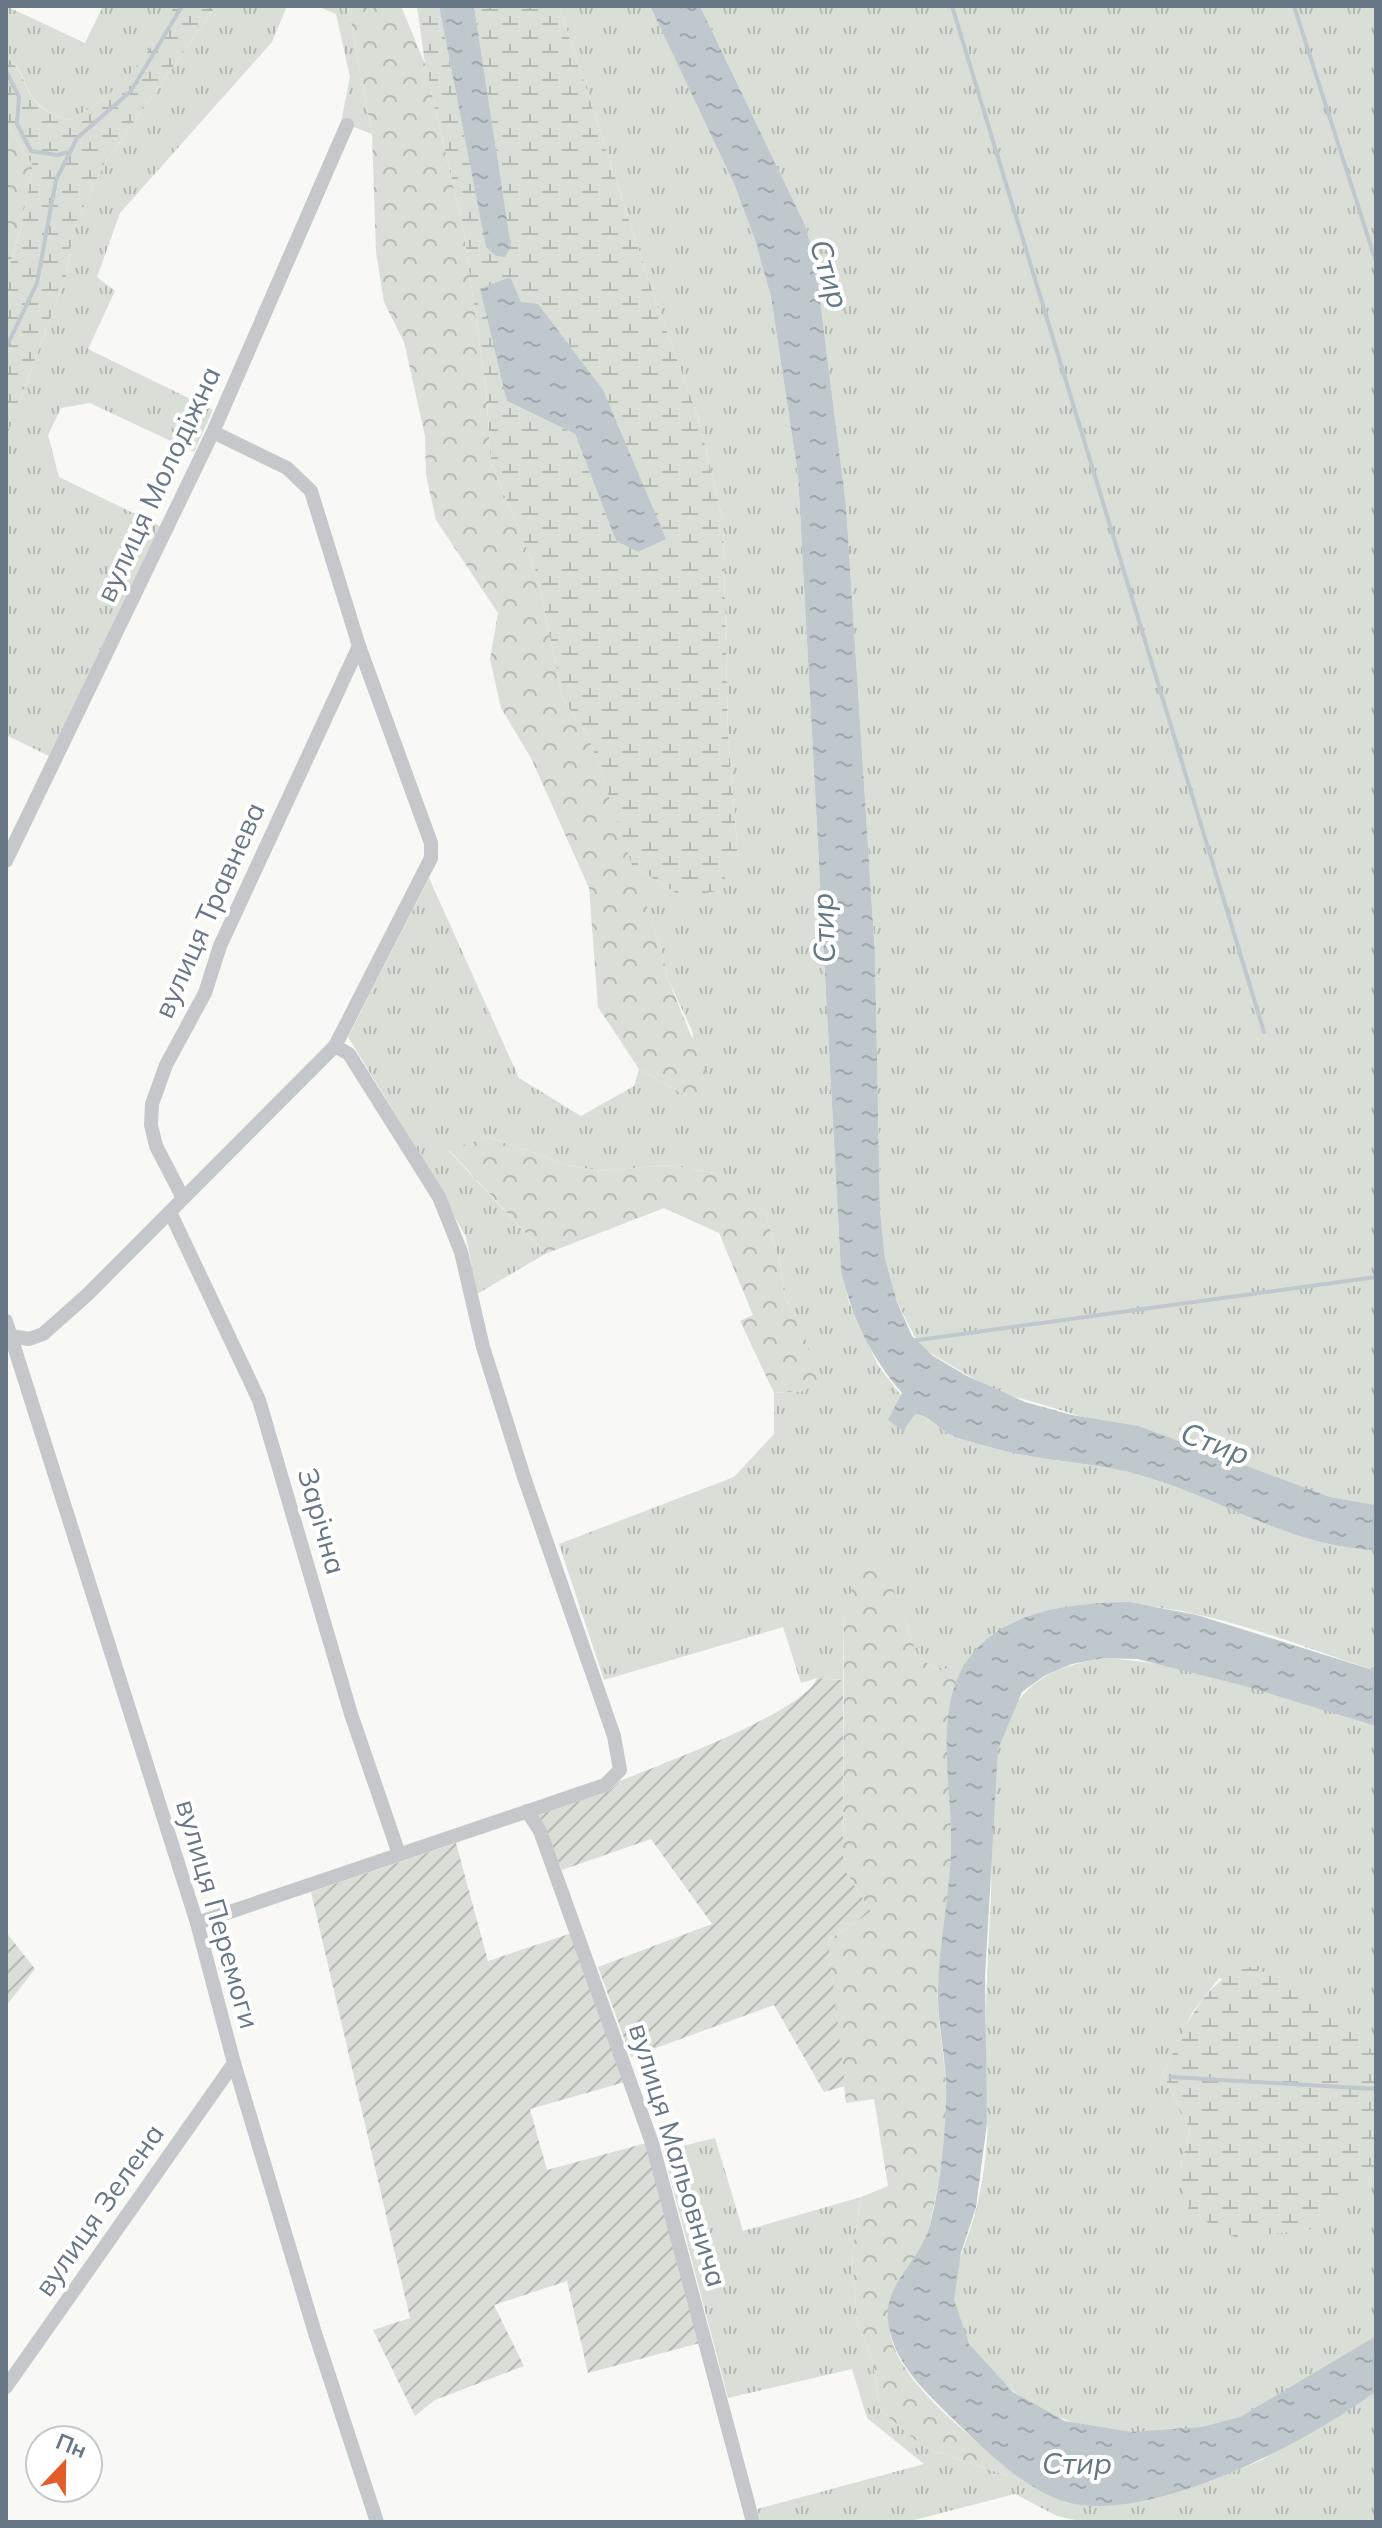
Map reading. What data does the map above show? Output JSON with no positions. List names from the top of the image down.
{
  "streets": {
    "street": [
      "вулиця Молодіжна",
      "вулиця Травнева",
      "Зарічна",
      "вулиця Перемоги",
      "вулиця Мальовнича",
      "вулиця Зелена"
    ]
  },
  "crossings": [
    ["вулиця Перемоги", "вулиця Зелена"]
  ],
  "water": ["Стир"],
  "north": "top"
}
